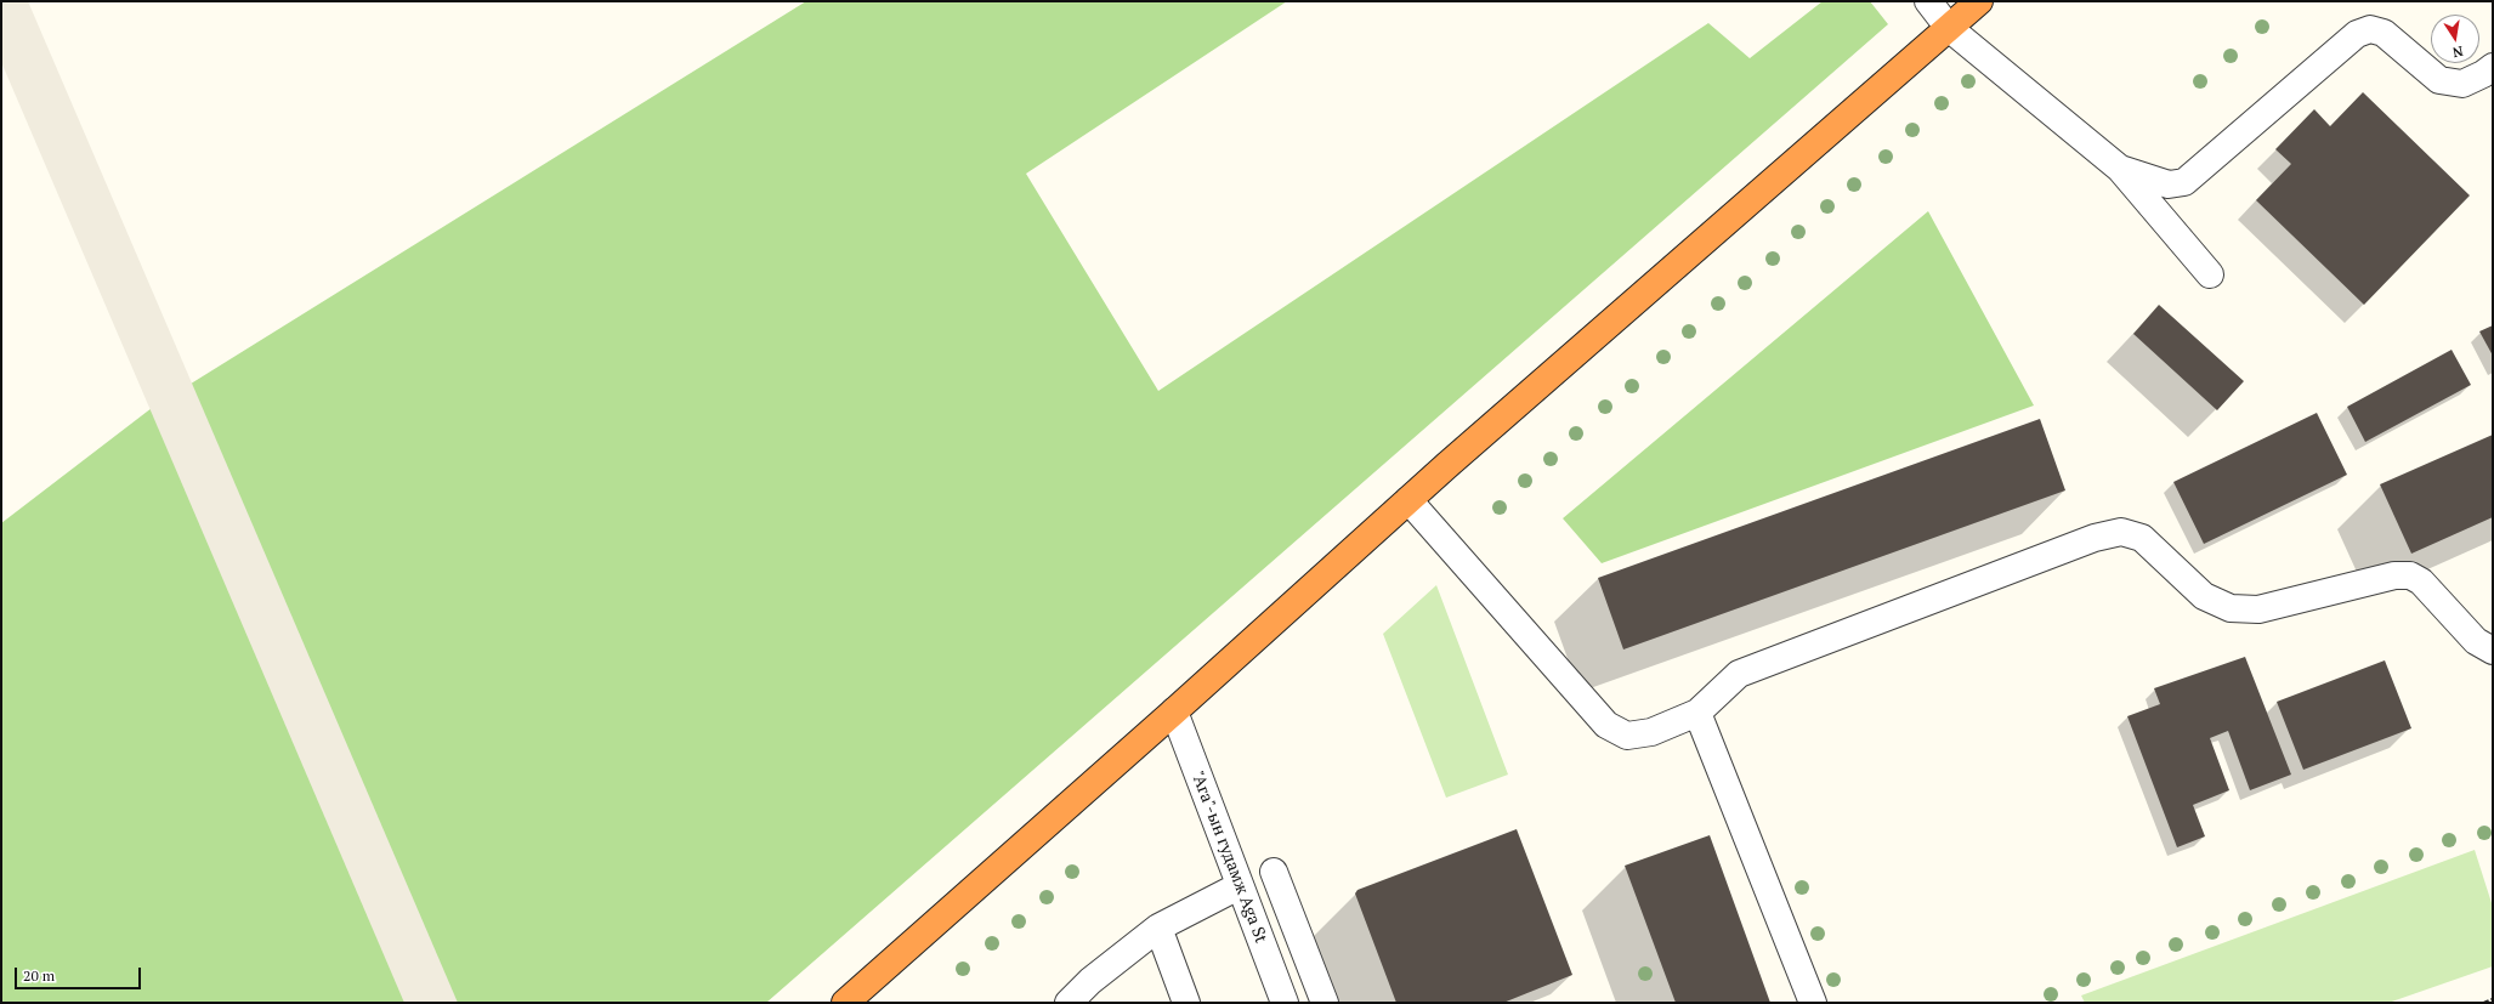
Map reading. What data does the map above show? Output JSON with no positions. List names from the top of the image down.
{
  "streets": {
    "street": ["\"Ага\"-ын гудамж Aga St"]
  },
  "scale_bar": "20 m",
  "north": "bottom"
}
